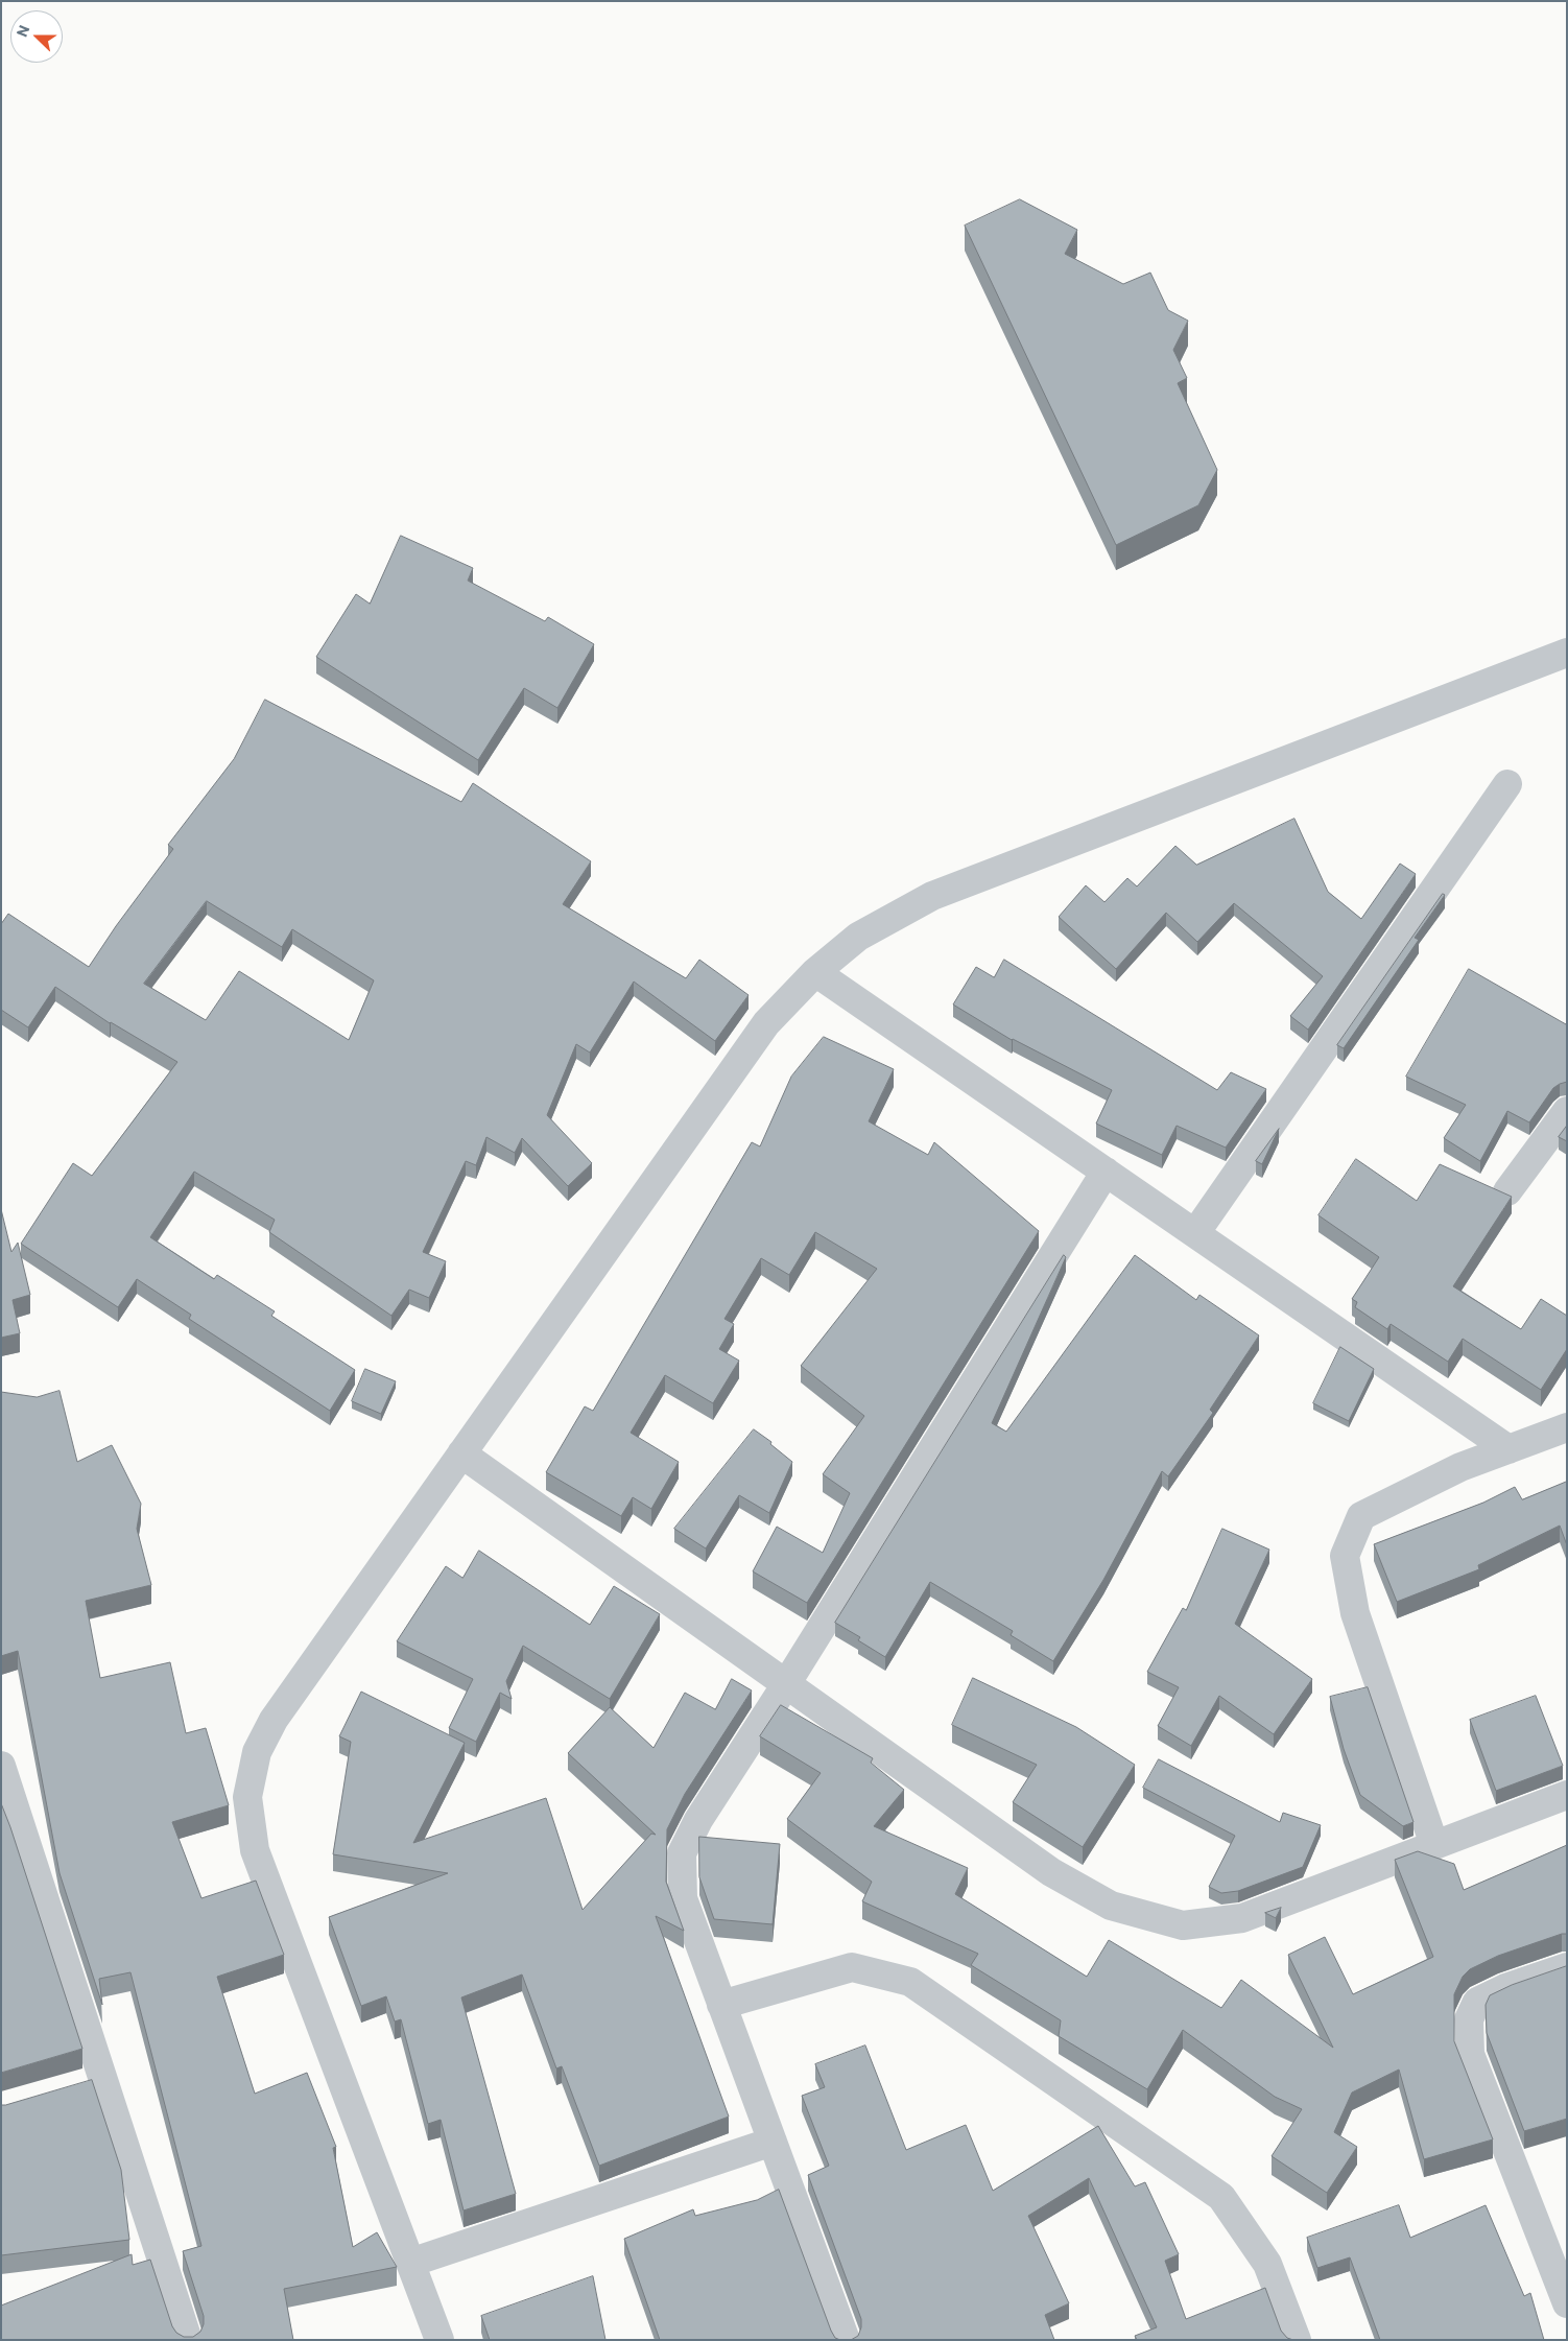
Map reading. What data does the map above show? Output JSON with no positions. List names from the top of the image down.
{
  "north": "left"
}
